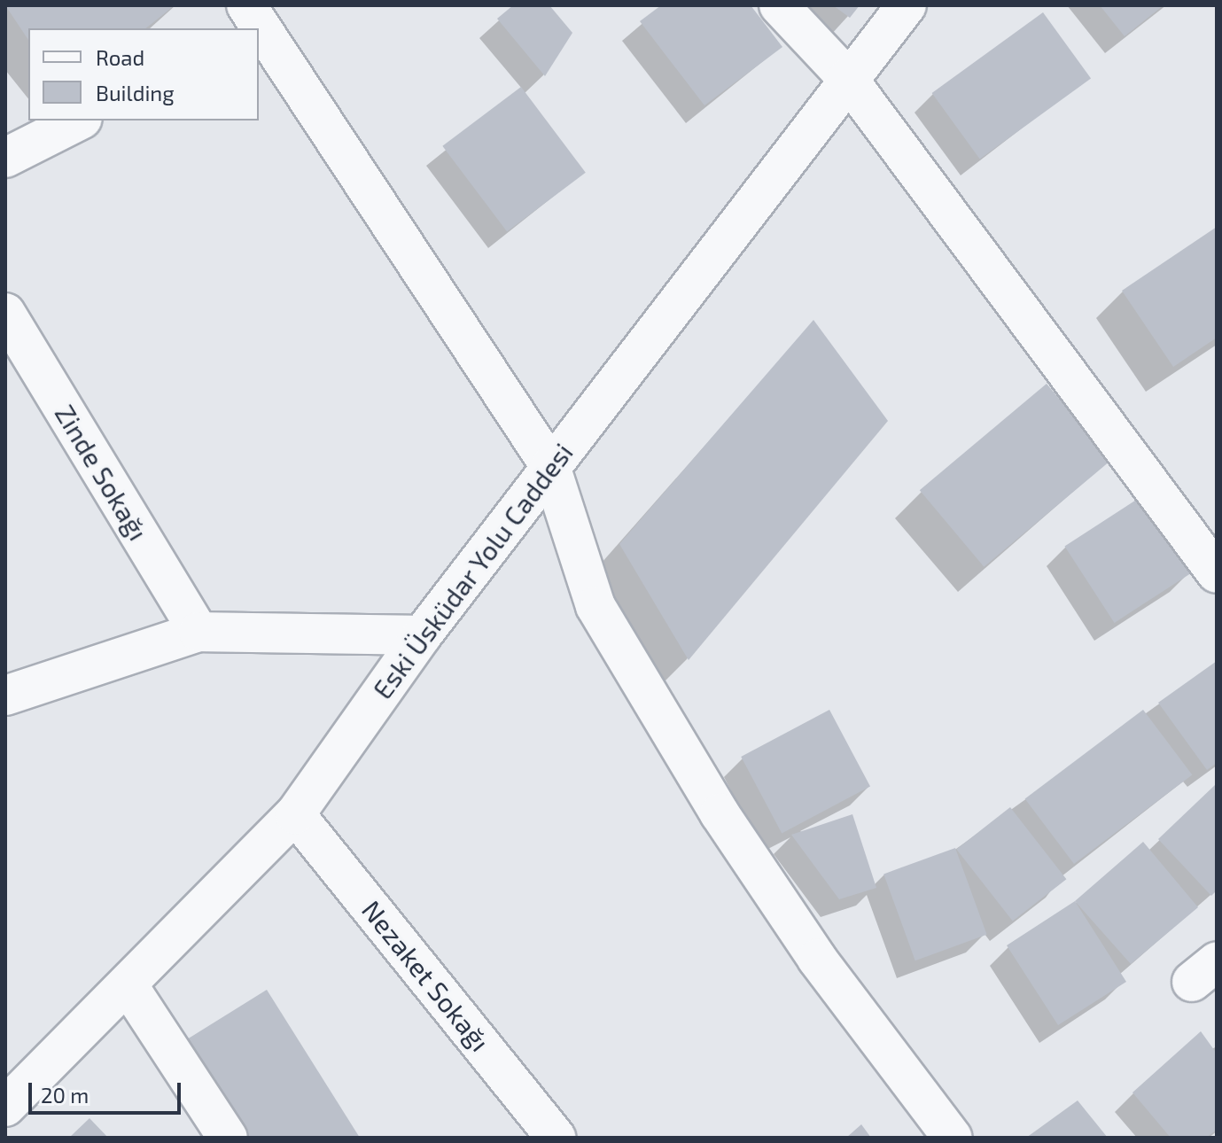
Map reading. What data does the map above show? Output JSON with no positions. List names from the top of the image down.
{
  "streets": {
    "street": ["Zinde Sokağı", "Eski Üsküdar Yolu Caddesi", "Nezaket Sokağı"]
  },
  "crossings": [
    ["Eski Üsküdar Yolu Caddesi", "Nezaket Sokağı"]
  ],
  "legend": ["Road", "Building"],
  "scale_bar": "20 m"
}
